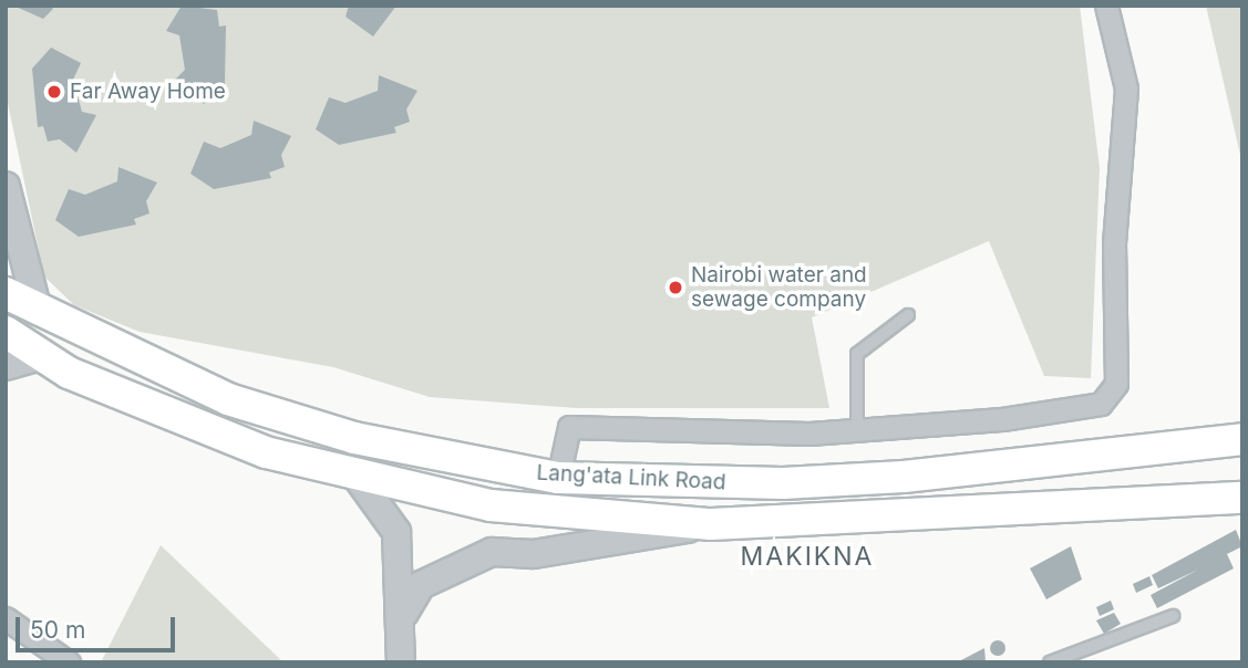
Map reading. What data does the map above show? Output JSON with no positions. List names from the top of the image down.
{
  "streets": {
    "main road": ["Lang'ata Link Road"]
  },
  "districts": ["MAKIKNA"],
  "places": ["Far Away Home", "Nairobi water and sewage company"],
  "scale_bar": "50 m"
}
